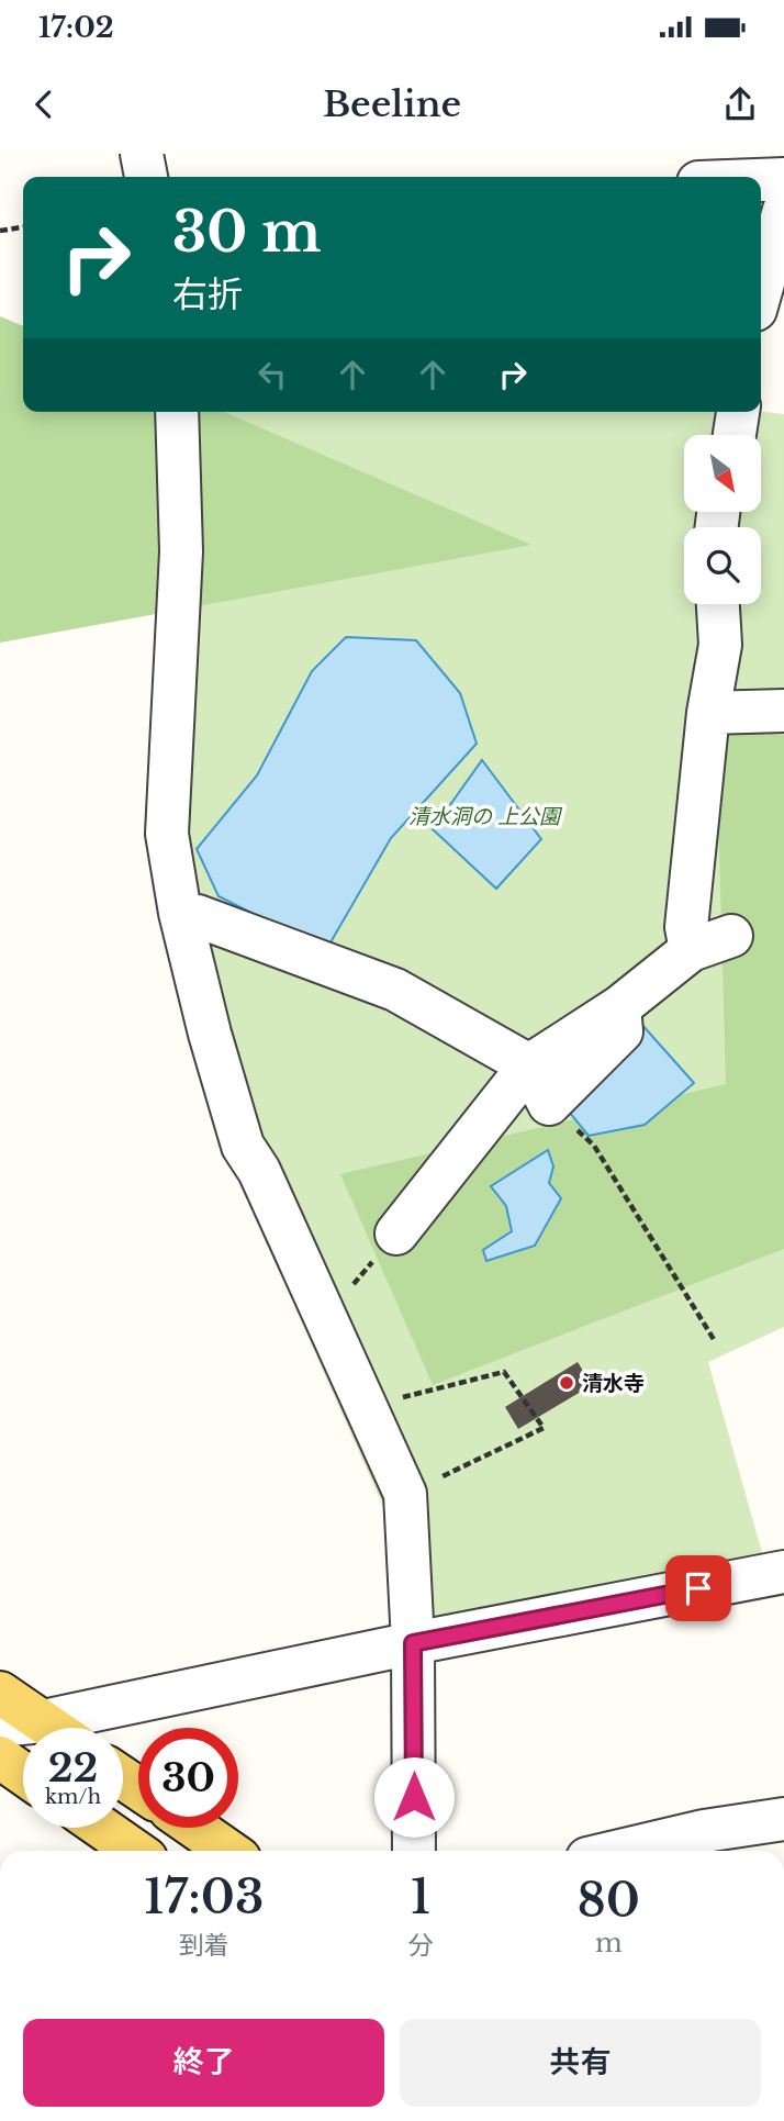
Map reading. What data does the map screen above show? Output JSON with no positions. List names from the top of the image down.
{
  "parks": ["清水洞の 上公園"],
  "places": ["清水寺"],
  "north": "bottom right",
  "page": {
    "status": "17:02",
    "header": "Beeline",
    "turn": ["30 m", "右折"],
    "speed": "22 km/h",
    "limit": "30",
    "eta": [
      "17:03",
      "到着",
      "1",
      "分",
      "80",
      "m"
    ],
    "buttons": ["終了", "共有"]
  }
}
